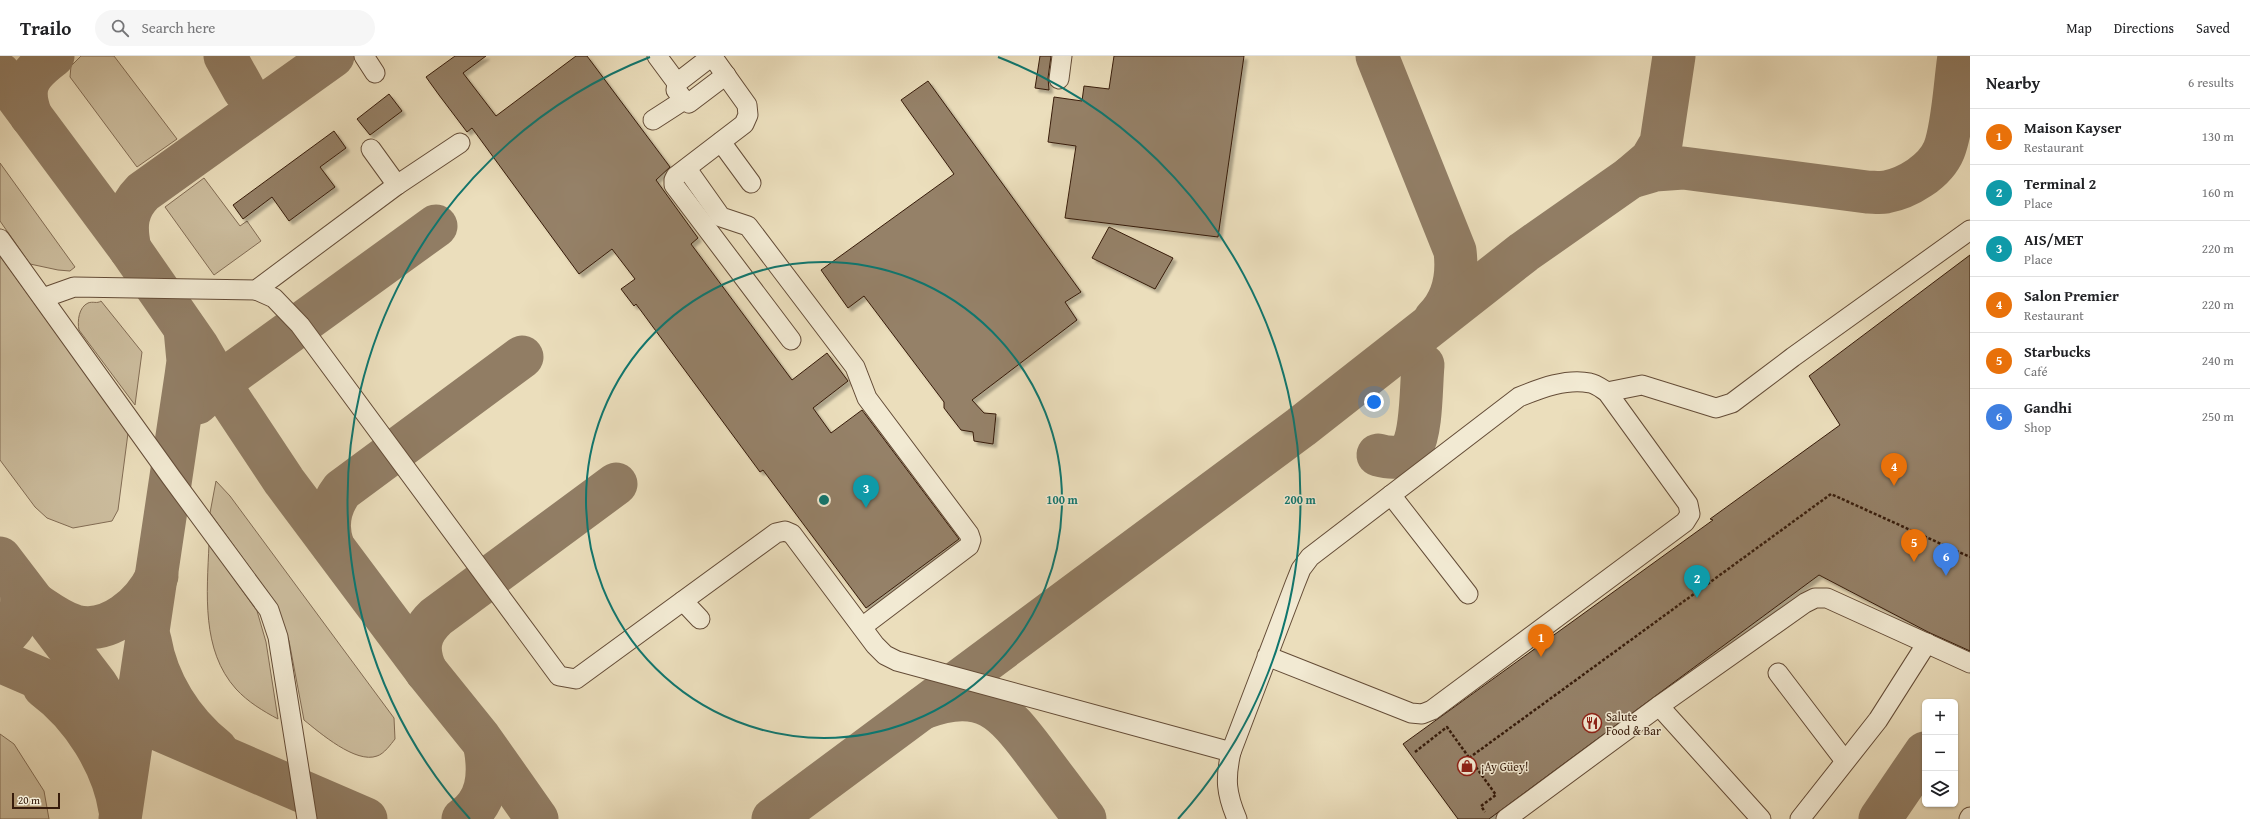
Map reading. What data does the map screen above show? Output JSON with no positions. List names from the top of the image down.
{
  "places": {
    "restaurant": ["Salute Food & Bar"],
    "shop": ["¡Ay Güey!"]
  },
  "scale_bar": "20 m",
  "page": {
    "header": "Trailo",
    "search": "Search here",
    "nav": ["Map", "Directions", "Saved"],
    "heading": ["Nearby", "6 results"],
    "list": [
      {
        "mark": "1",
        "name": "Maison Kayser",
        "note": "Restaurant",
        "value": "130 m"
      },
      {
        "mark": "2",
        "name": "Terminal 2",
        "note": "Place",
        "value": "160 m"
      },
      {
        "mark": "3",
        "name": "AIS/MET",
        "note": "Place",
        "value": "220 m"
      },
      {
        "mark": "4",
        "name": "Salon Premier",
        "note": "Restaurant",
        "value": "220 m"
      },
      {
        "mark": "5",
        "name": "Starbucks",
        "note": "Café",
        "value": "240 m"
      },
      {
        "mark": "6",
        "name": "Gandhi",
        "note": "Shop",
        "value": "250 m"
      }
    ],
    "pins": [
      "4",
      "3",
      "5",
      "6",
      "2",
      "1"
    ],
    "map_buttons": ["+", "−"],
    "scale": "20 m"
  },
  "rings": ["100 m", "200 m"]
}
